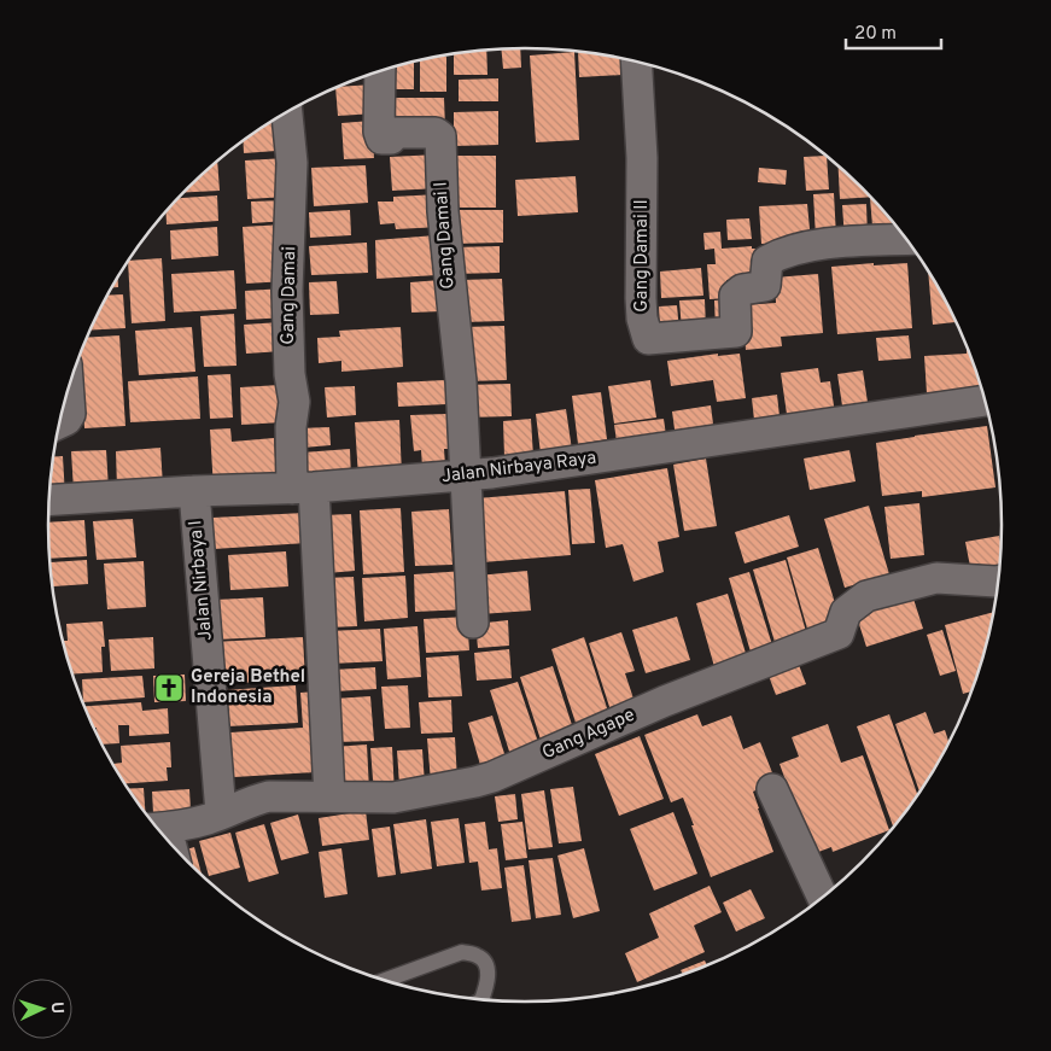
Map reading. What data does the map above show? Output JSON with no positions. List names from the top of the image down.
{
  "streets": {
    "street": [
      "Gang Damai I",
      "Gang Damai II",
      "Gang Damai",
      "Jalan Nirbaya Raya",
      "Jalan Nirbaya I",
      "Gang Agape"
    ]
  },
  "crossings": [
    ["Gang Damai I", "Jalan Nirbaya Raya"],
    ["Gang Damai", "Jalan Nirbaya Raya"],
    ["Jalan Nirbaya Raya", "Jalan Nirbaya I"],
    ["Jalan Nirbaya I", "Gang Agape"]
  ],
  "places": {
    "church": ["Gereja Bethel Indonesia"]
  },
  "scale_bar": "20 m",
  "north": "right"
}
